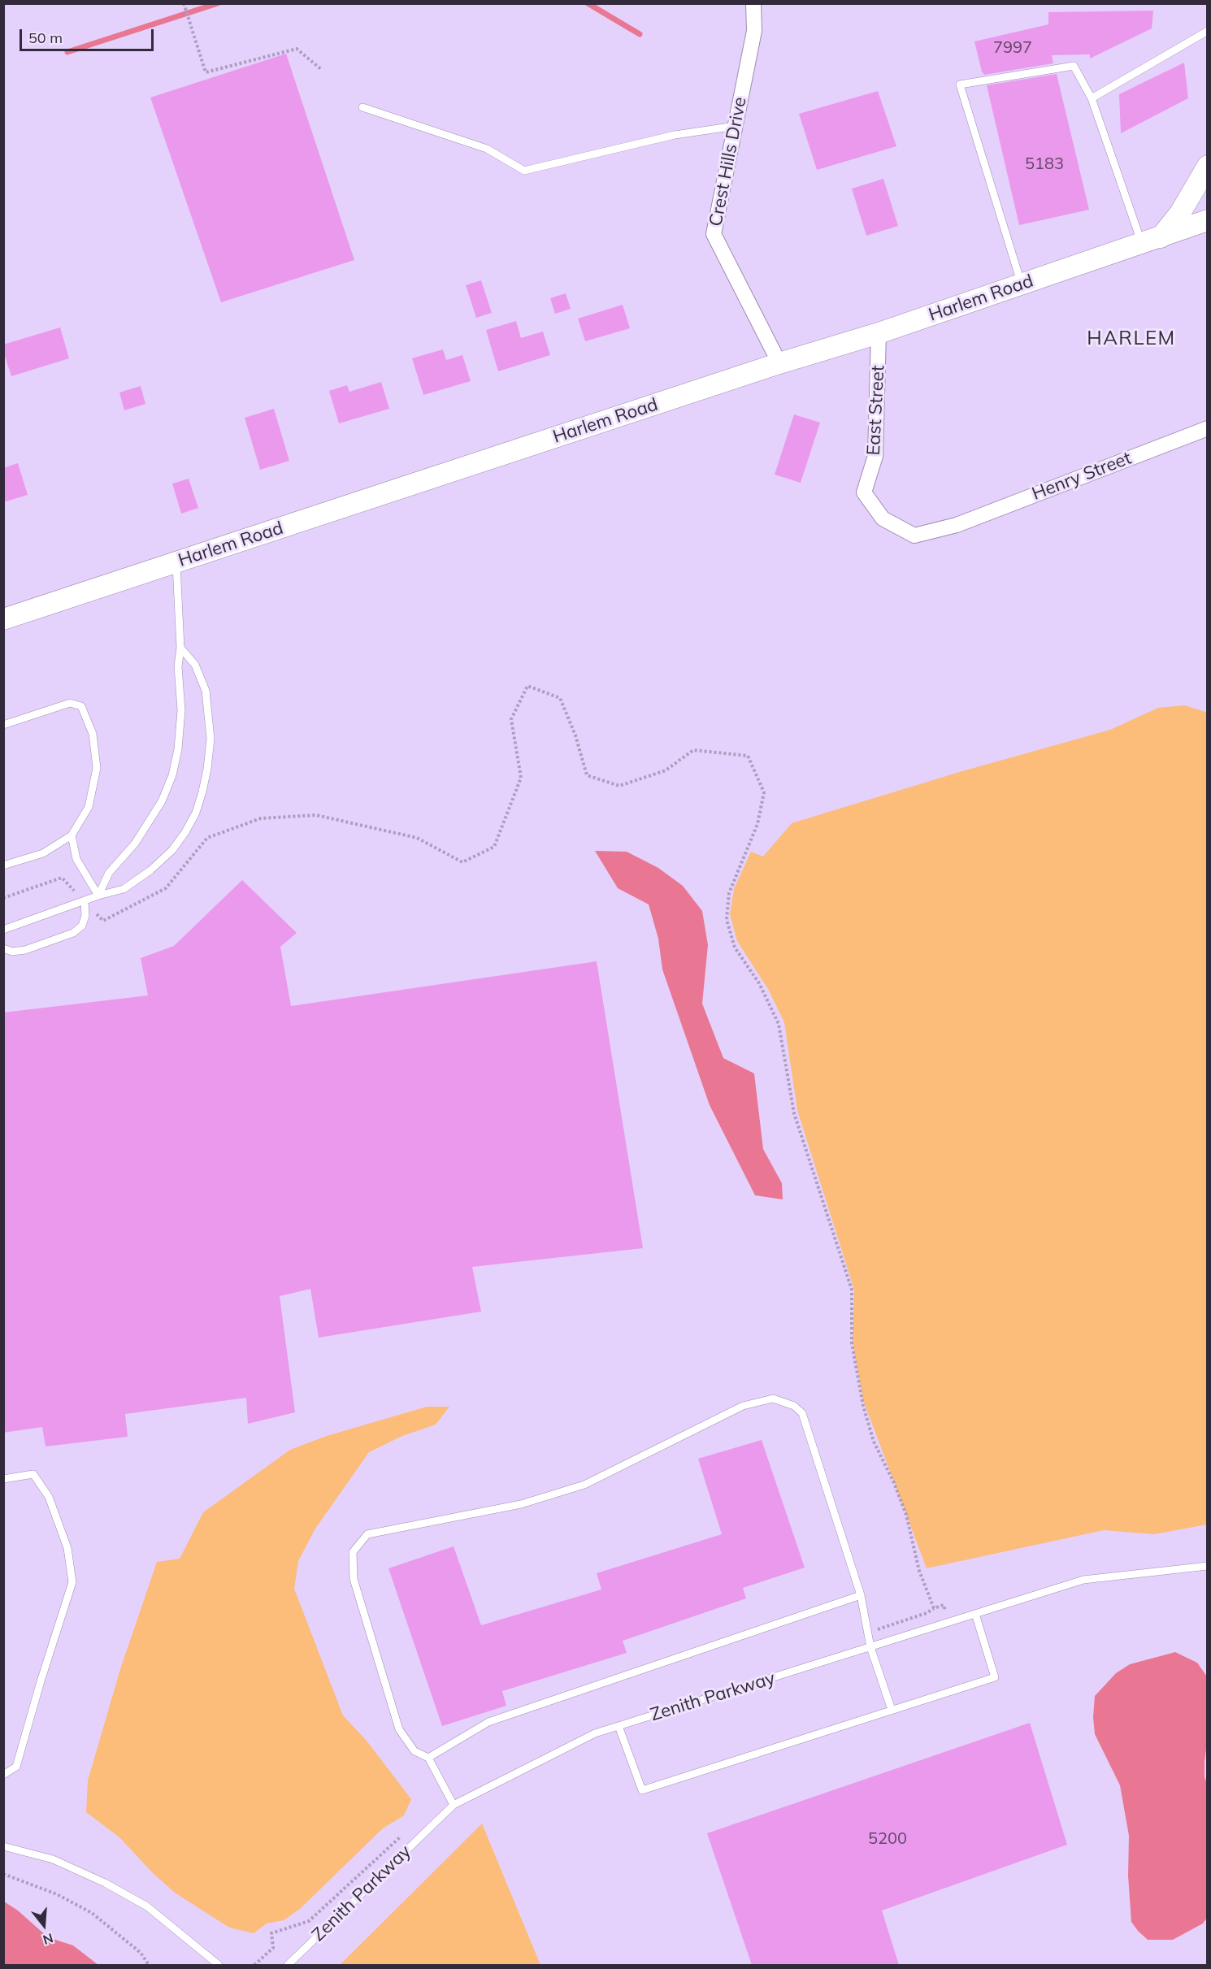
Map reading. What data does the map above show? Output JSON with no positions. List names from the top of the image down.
{
  "streets": {
    "main road": ["Harlem Road"],
    "street": ["Crest Hills Drive", "East Street", "Henry Street"],
    "lane": ["Zenith Parkway"]
  },
  "crossings": [
    ["Crest Hills Drive", "Harlem Road"],
    ["Harlem Road", "East Street"],
    ["East Street", "Henry Street"]
  ],
  "districts": ["HARLEM"],
  "house_numbers": ["7997", "5183", "5200"],
  "scale_bar": "50 m",
  "north": "bottom"
}
